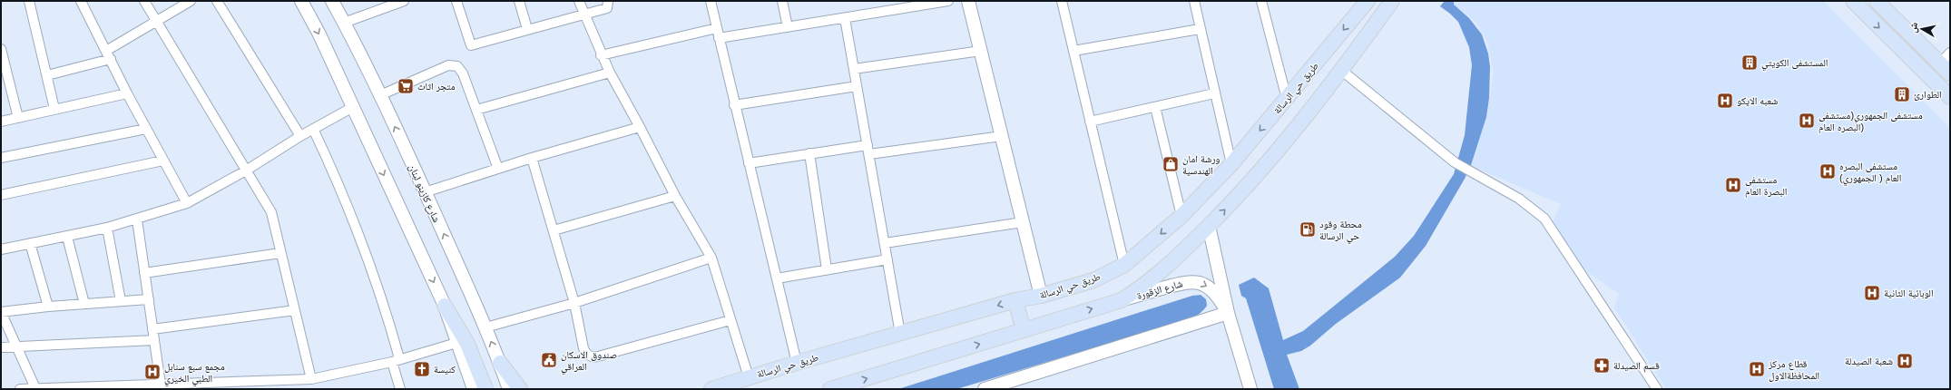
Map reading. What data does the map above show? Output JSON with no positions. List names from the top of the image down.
{
  "streets": {
    "main road": ["طريق حي الرسالة", "شارع كازينو لبنان", "شارع الزقورة"]
  },
  "places": {
    "building": ["المستشفى الكويتي", "الطوارئ"],
    "supermarket": ["متجر اثاث"],
    "hospital": [
      "شعبه الايكو",
      "مستشفى الجمهوري(مستشفى البصره العام)",
      "مستشفى البصره العام ( الجمهوري)",
      "مستشفى البصرة العام",
      "الوبائية الثانية",
      "شعبة الصيدلة",
      "قطاع مركز المحافظةالاول",
      "مجمع سبع سنابل الطبي الخيري"
    ],
    "shop": ["ورشة امان الهندسية"],
    "fuel station": ["محطة وقود حي الرسالة"],
    "public building": ["صندوق الاسكان العراقي"],
    "pharmacy": ["قسم الصيدلة"],
    "church": ["كنيسة"]
  },
  "north": "left"
}
